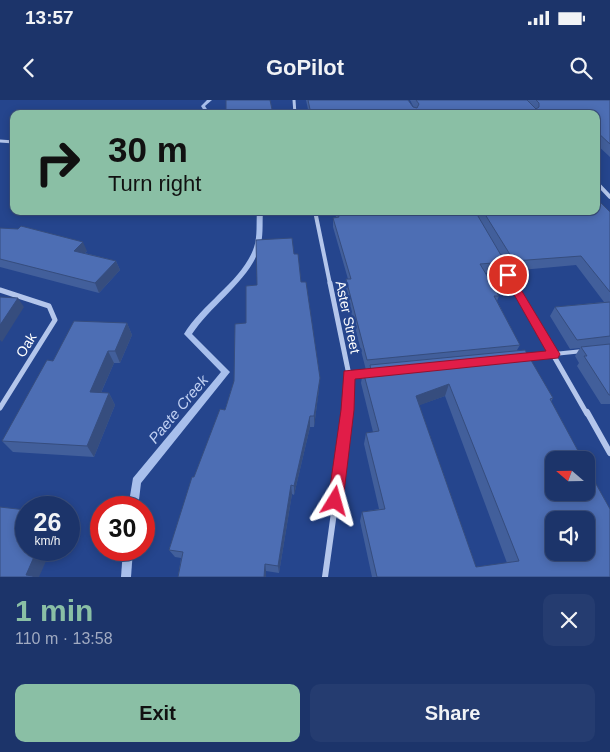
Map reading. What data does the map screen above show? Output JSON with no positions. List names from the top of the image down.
{
  "streets": {
    "street": ["Aster Street", "Oak"]
  },
  "water": ["Paete Creek"],
  "north": "left",
  "page": {
    "status": "13:57",
    "header": "GoPilot",
    "turn": ["30 m", "Turn right"],
    "speed": "26 km/h",
    "limit": "30",
    "heading": ["1 min", "110 m · 13:58"],
    "buttons": ["Exit", "Share"]
  }
}
